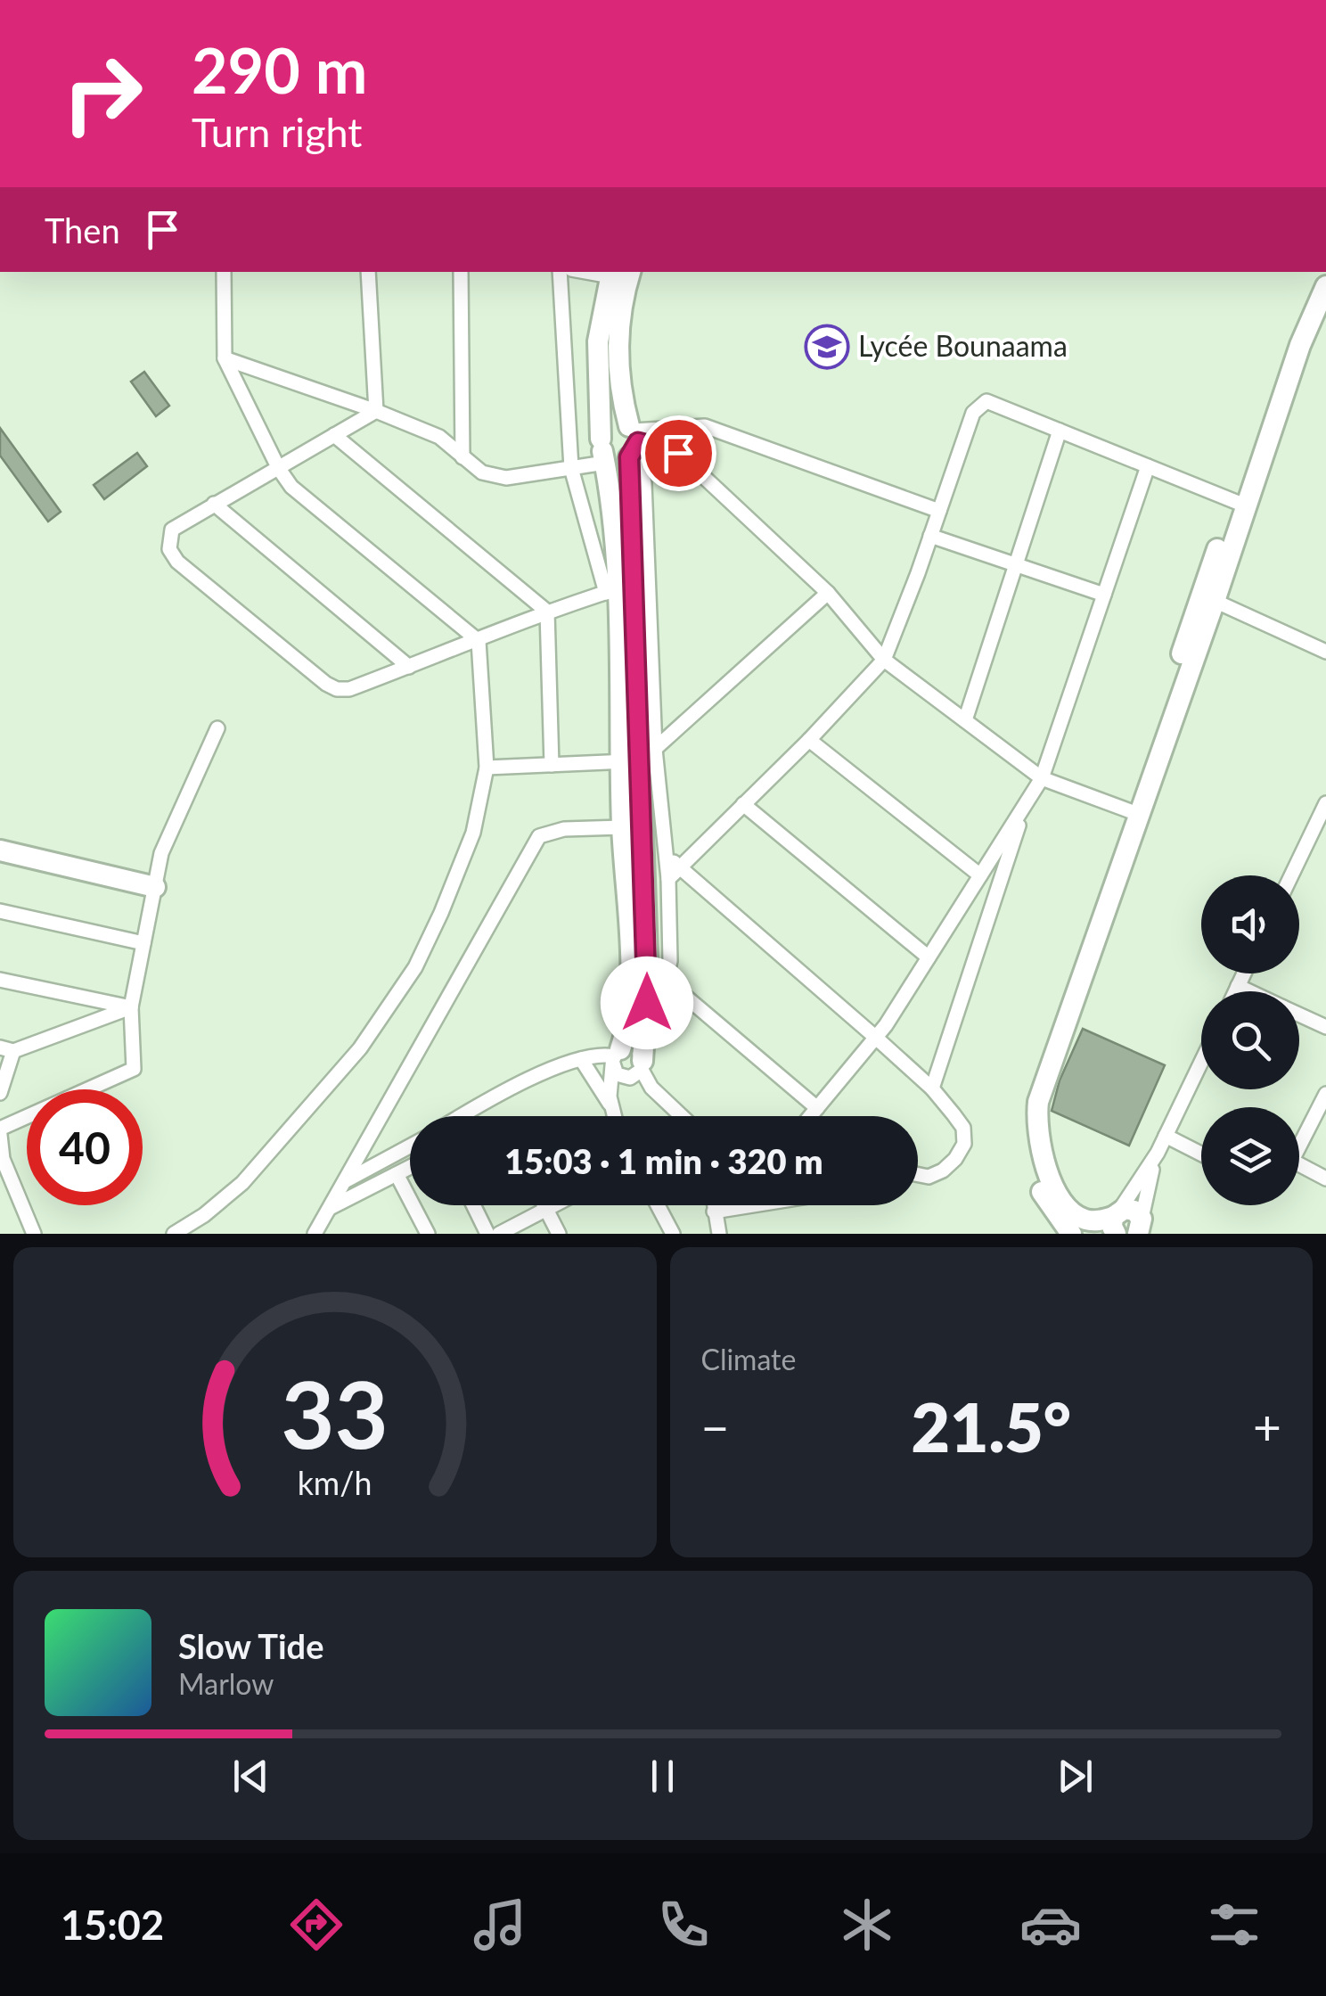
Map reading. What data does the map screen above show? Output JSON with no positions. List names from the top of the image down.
{
  "places": {
    "school or university": ["Lycée Bounaama"]
  },
  "page": {
    "turn": ["290 m", "Turn right"],
    "then": "Then",
    "limit": "40",
    "trip": "15:03 · 1 min · 320 m",
    "tile": "Climate",
    "heat": ["−", "21.5°", "+"],
    "song": ["Slow Tide", "Marlow"],
    "tabs": "15:02",
    "gauge": ["33", "km/h"]
  }
}
